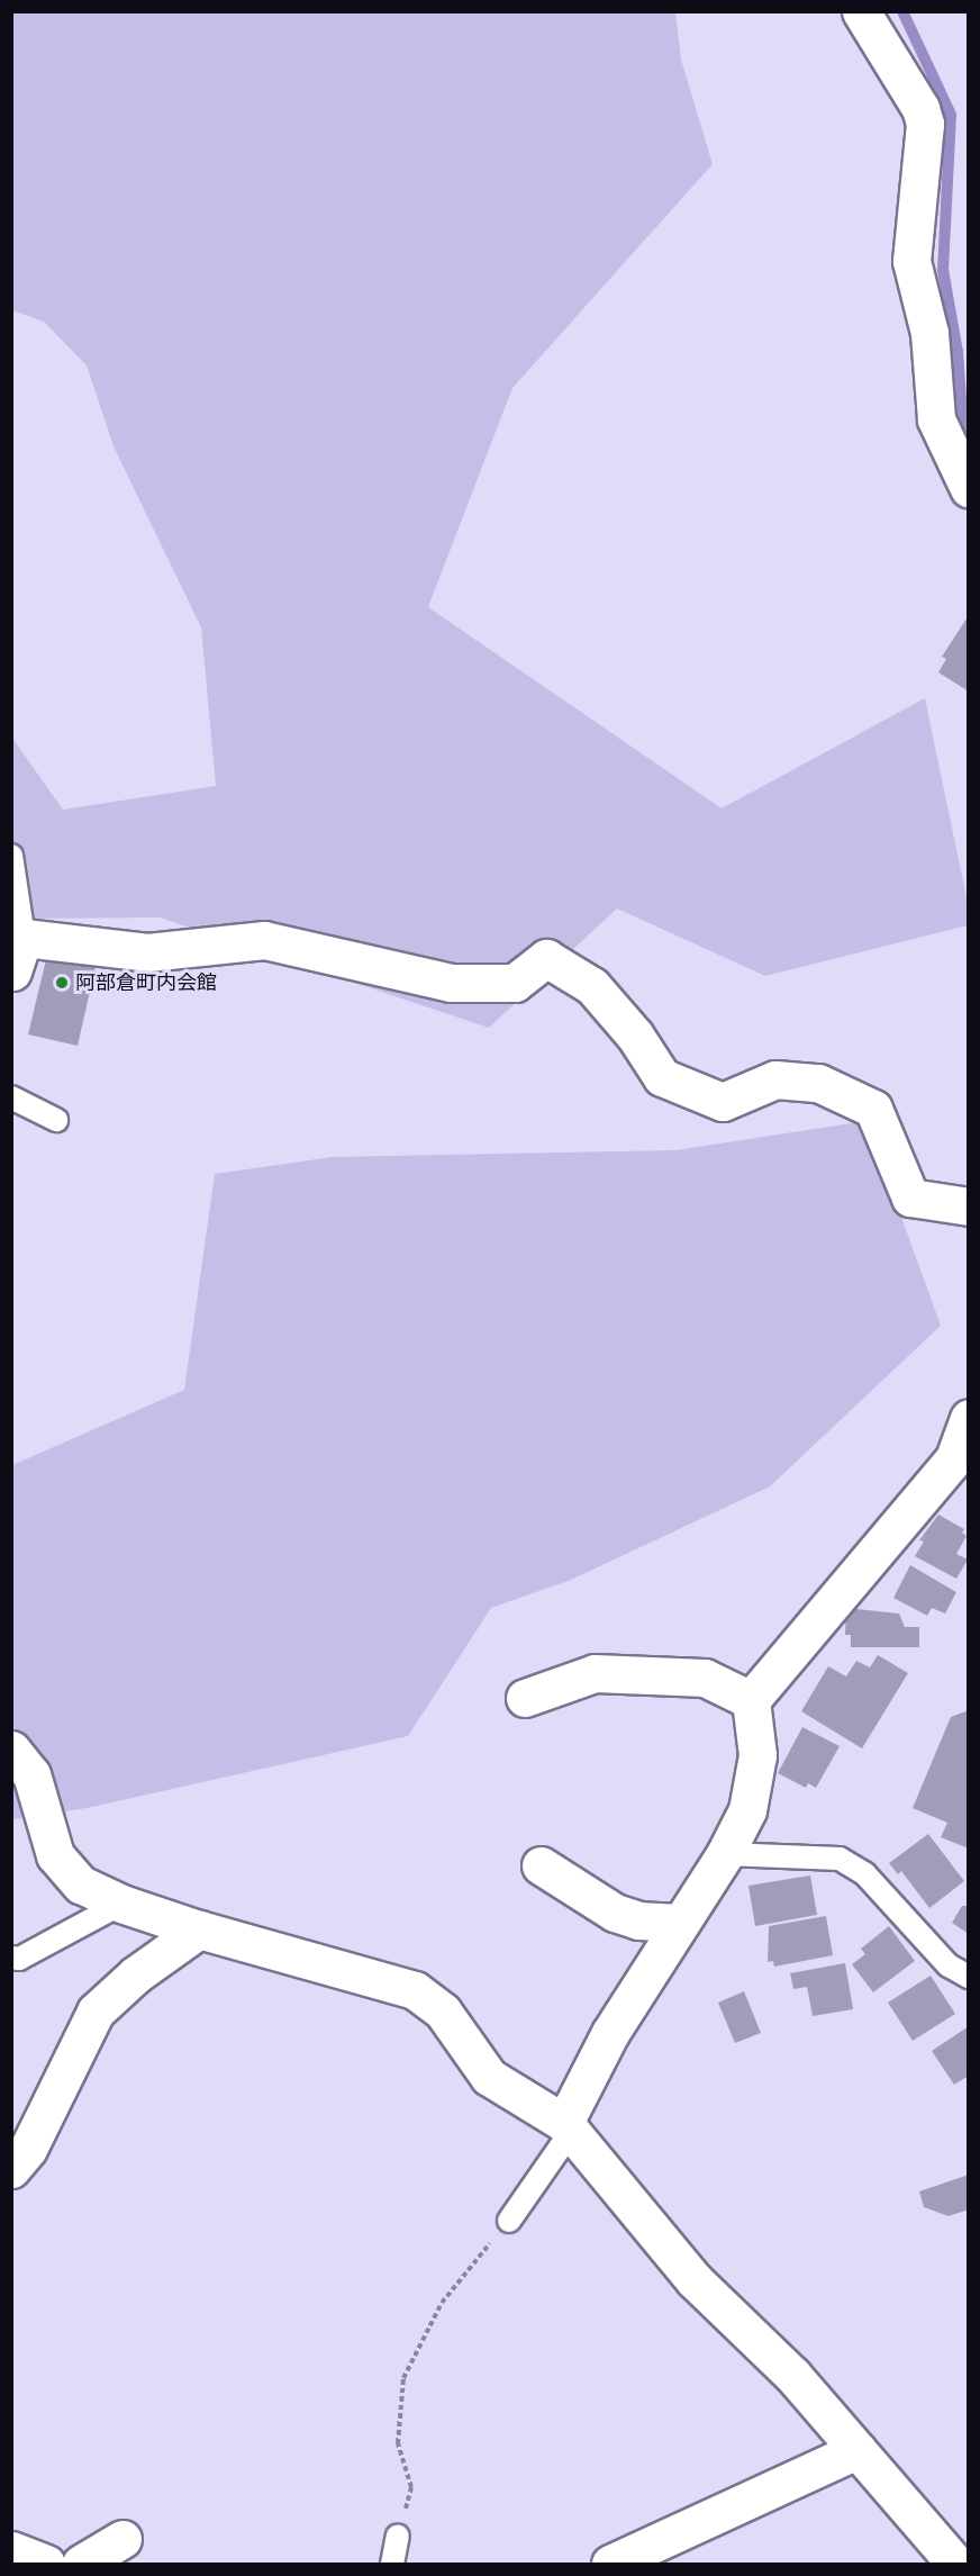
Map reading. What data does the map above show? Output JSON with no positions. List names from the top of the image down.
{
  "places": ["阿部倉町内会館"]
}
